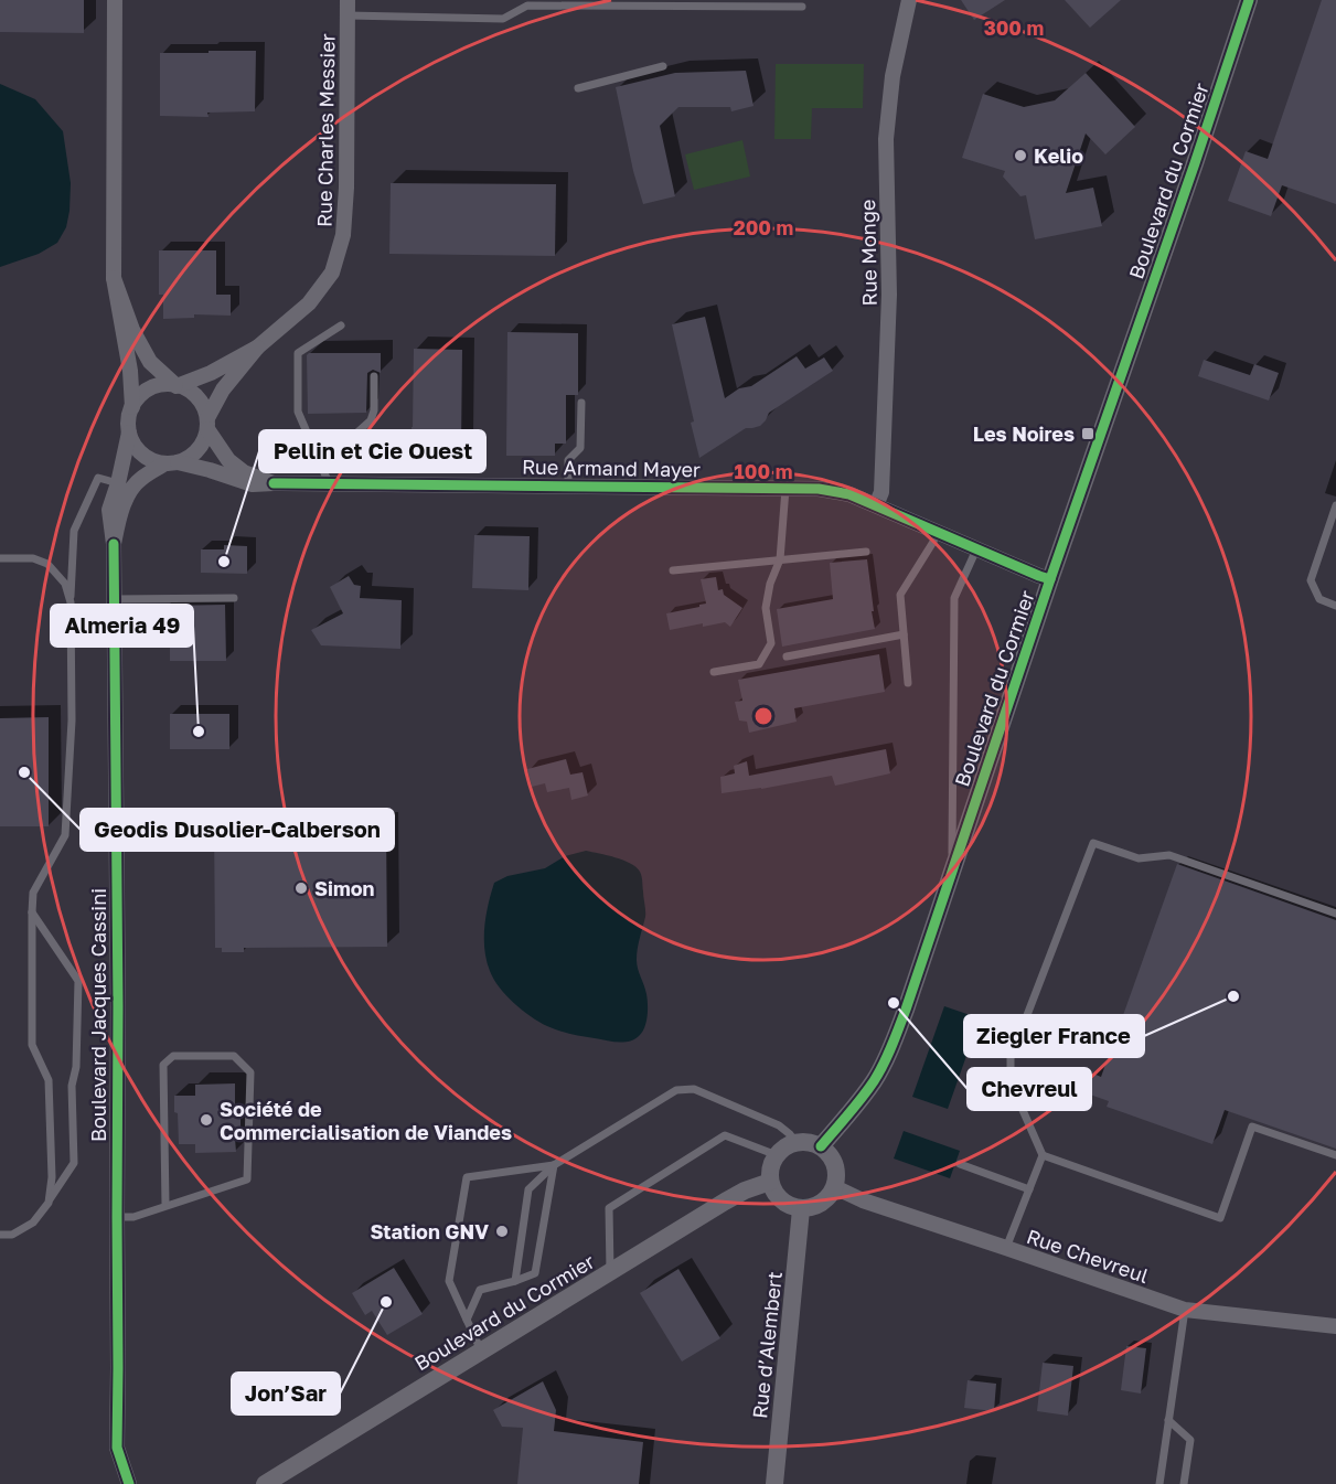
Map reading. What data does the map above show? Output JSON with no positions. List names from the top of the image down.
{
  "streets": {
    "street": [
      "Rue Charles Messier",
      "Boulevard du Cormier",
      "Rue Monge",
      "Rue Armand Mayer",
      "Boulevard Jacques Cassini",
      "Rue Chevreul",
      "Rue d’Alembert"
    ]
  },
  "crossings": [
    ["Rue Charles Messier", "Rue Armand Mayer"],
    ["Rue Charles Messier", "Boulevard Jacques Cassini"],
    ["Boulevard du Cormier", "Rue Armand Mayer"],
    ["Boulevard du Cormier", "Rue Chevreul"],
    ["Boulevard du Cormier", "Rue d’Alembert"],
    ["Rue Monge", "Rue Armand Mayer"],
    ["Rue Armand Mayer", "Boulevard Jacques Cassini"],
    ["Rue Chevreul", "Rue d’Alembert"]
  ],
  "places": {
    "other": [
      "Kelio",
      "Pellin et Cie Ouest",
      "Almeria 49",
      "Geodis Dusolier-Calberson",
      "Simon",
      "Ziegler France",
      "Chevreul",
      "Société de Commercialisation de Viandes",
      "Station GNV",
      "Jon’Sar"
    ],
    "transit": ["Les Noires"]
  },
  "rings": ["300 m", "200 m", "100 m"]
}
